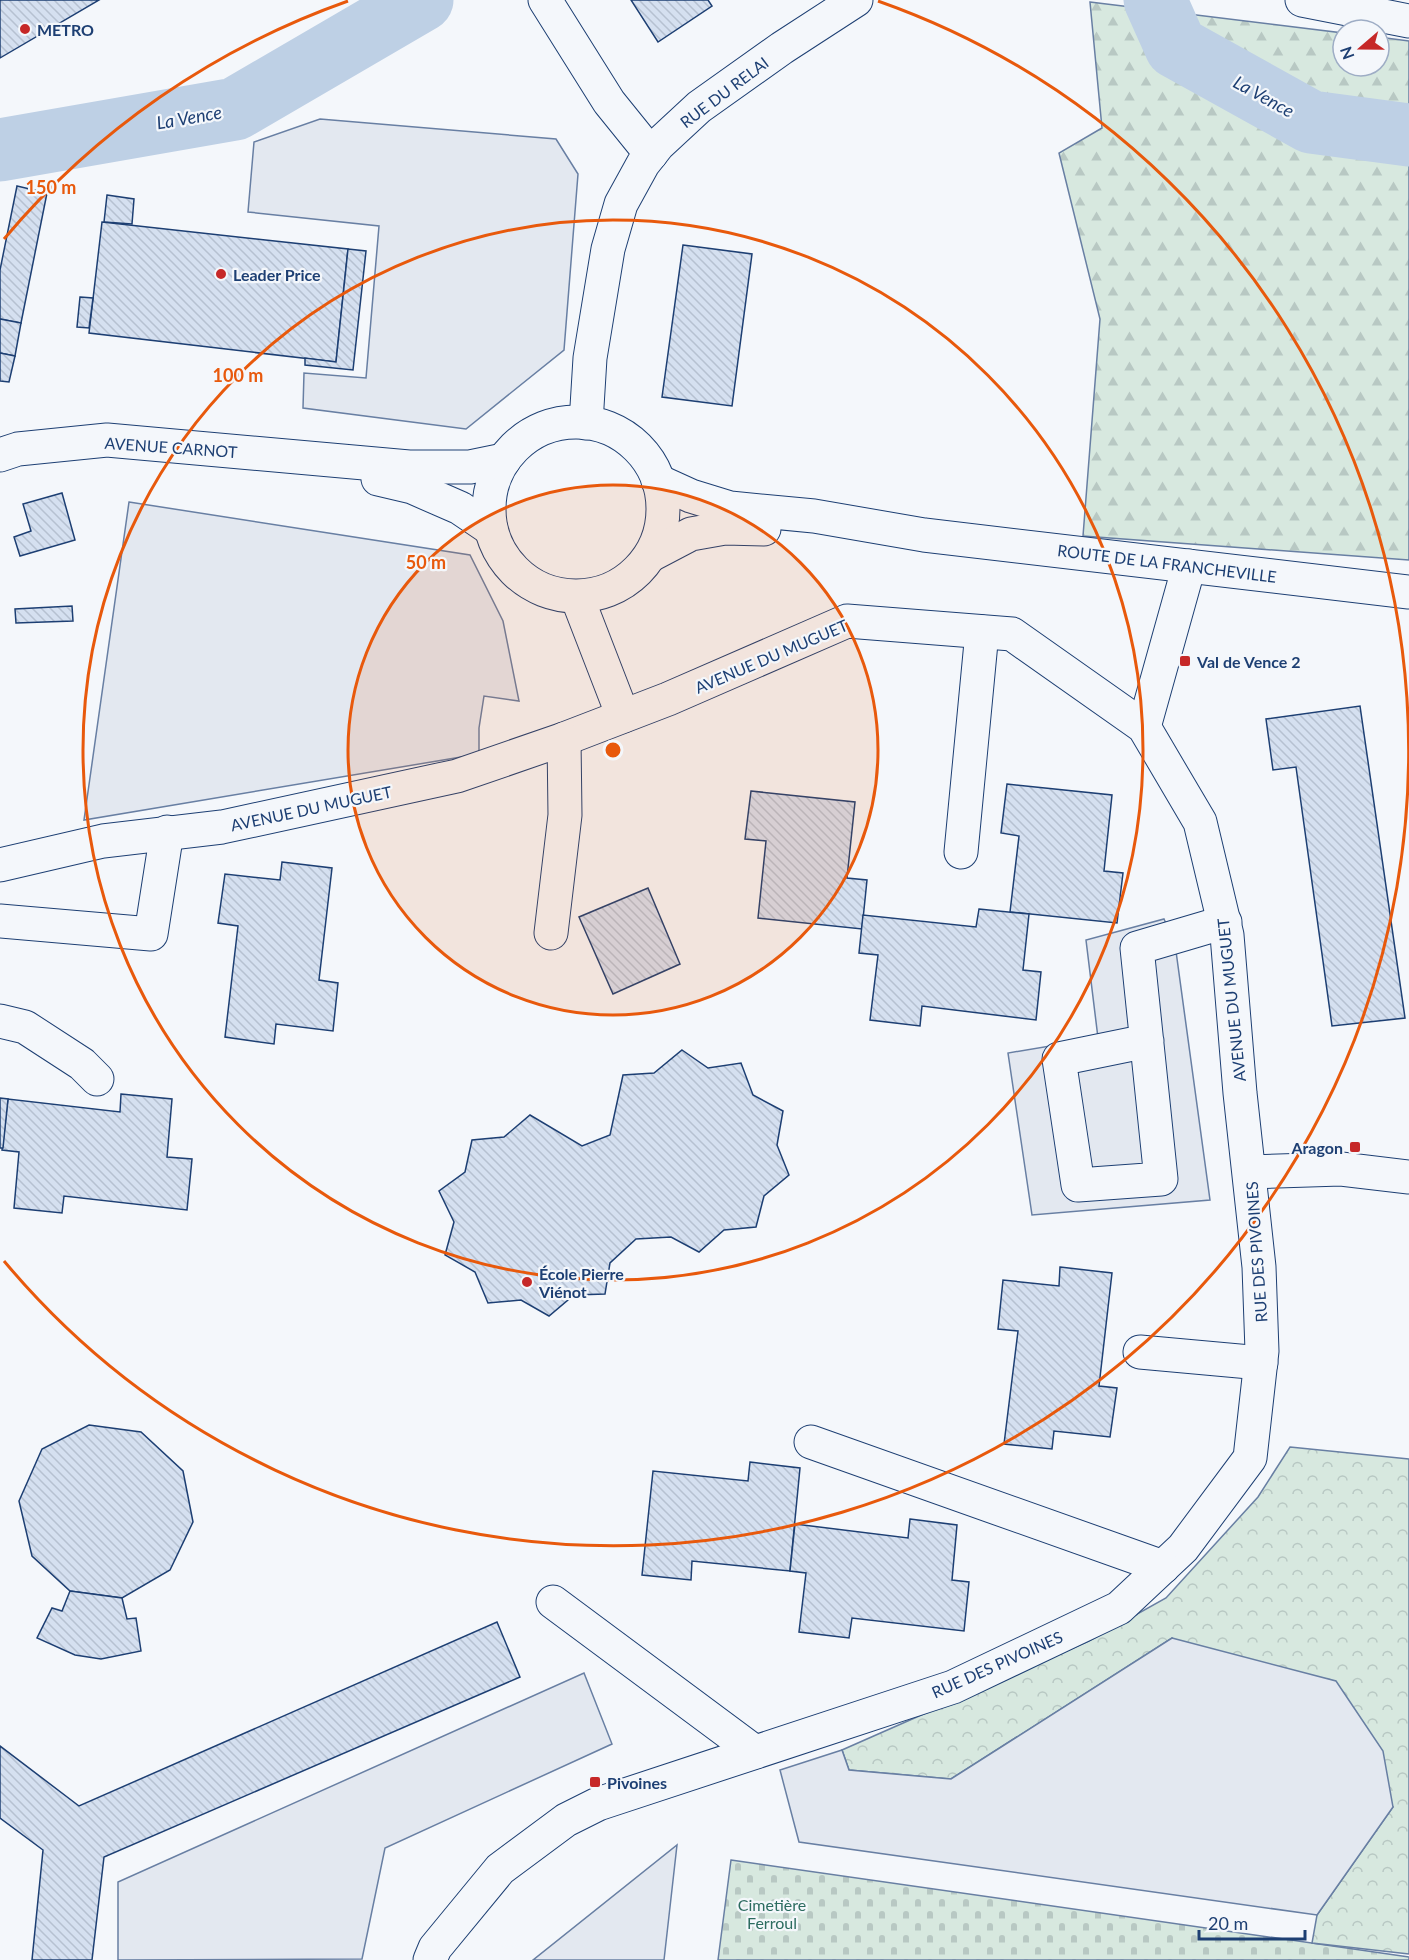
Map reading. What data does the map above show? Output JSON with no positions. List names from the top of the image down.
{
  "streets": {
    "street": [
      "RUE DU RELAI",
      "AVENUE CARNOT",
      "ROUTE DE LA FRANCHEVILLE",
      "AVENUE DU MUGUET",
      "RUE DES PIVOINES"
    ]
  },
  "crossings": [
    ["RUE DU RELAI", "AVENUE CARNOT"],
    ["AVENUE DU MUGUET", "RUE DES PIVOINES"]
  ],
  "water": ["La Vence"],
  "parks": ["Cimetière Ferroul"],
  "places": {
    "other": ["METRO", "Leader Price", "École Pierre Viénot"],
    "transit": ["Val de Vence 2", "Aragon", "Pivoines"]
  },
  "scale_bar": "20 m",
  "north": "left",
  "rings": ["150 m", "100 m", "50 m"]
}
